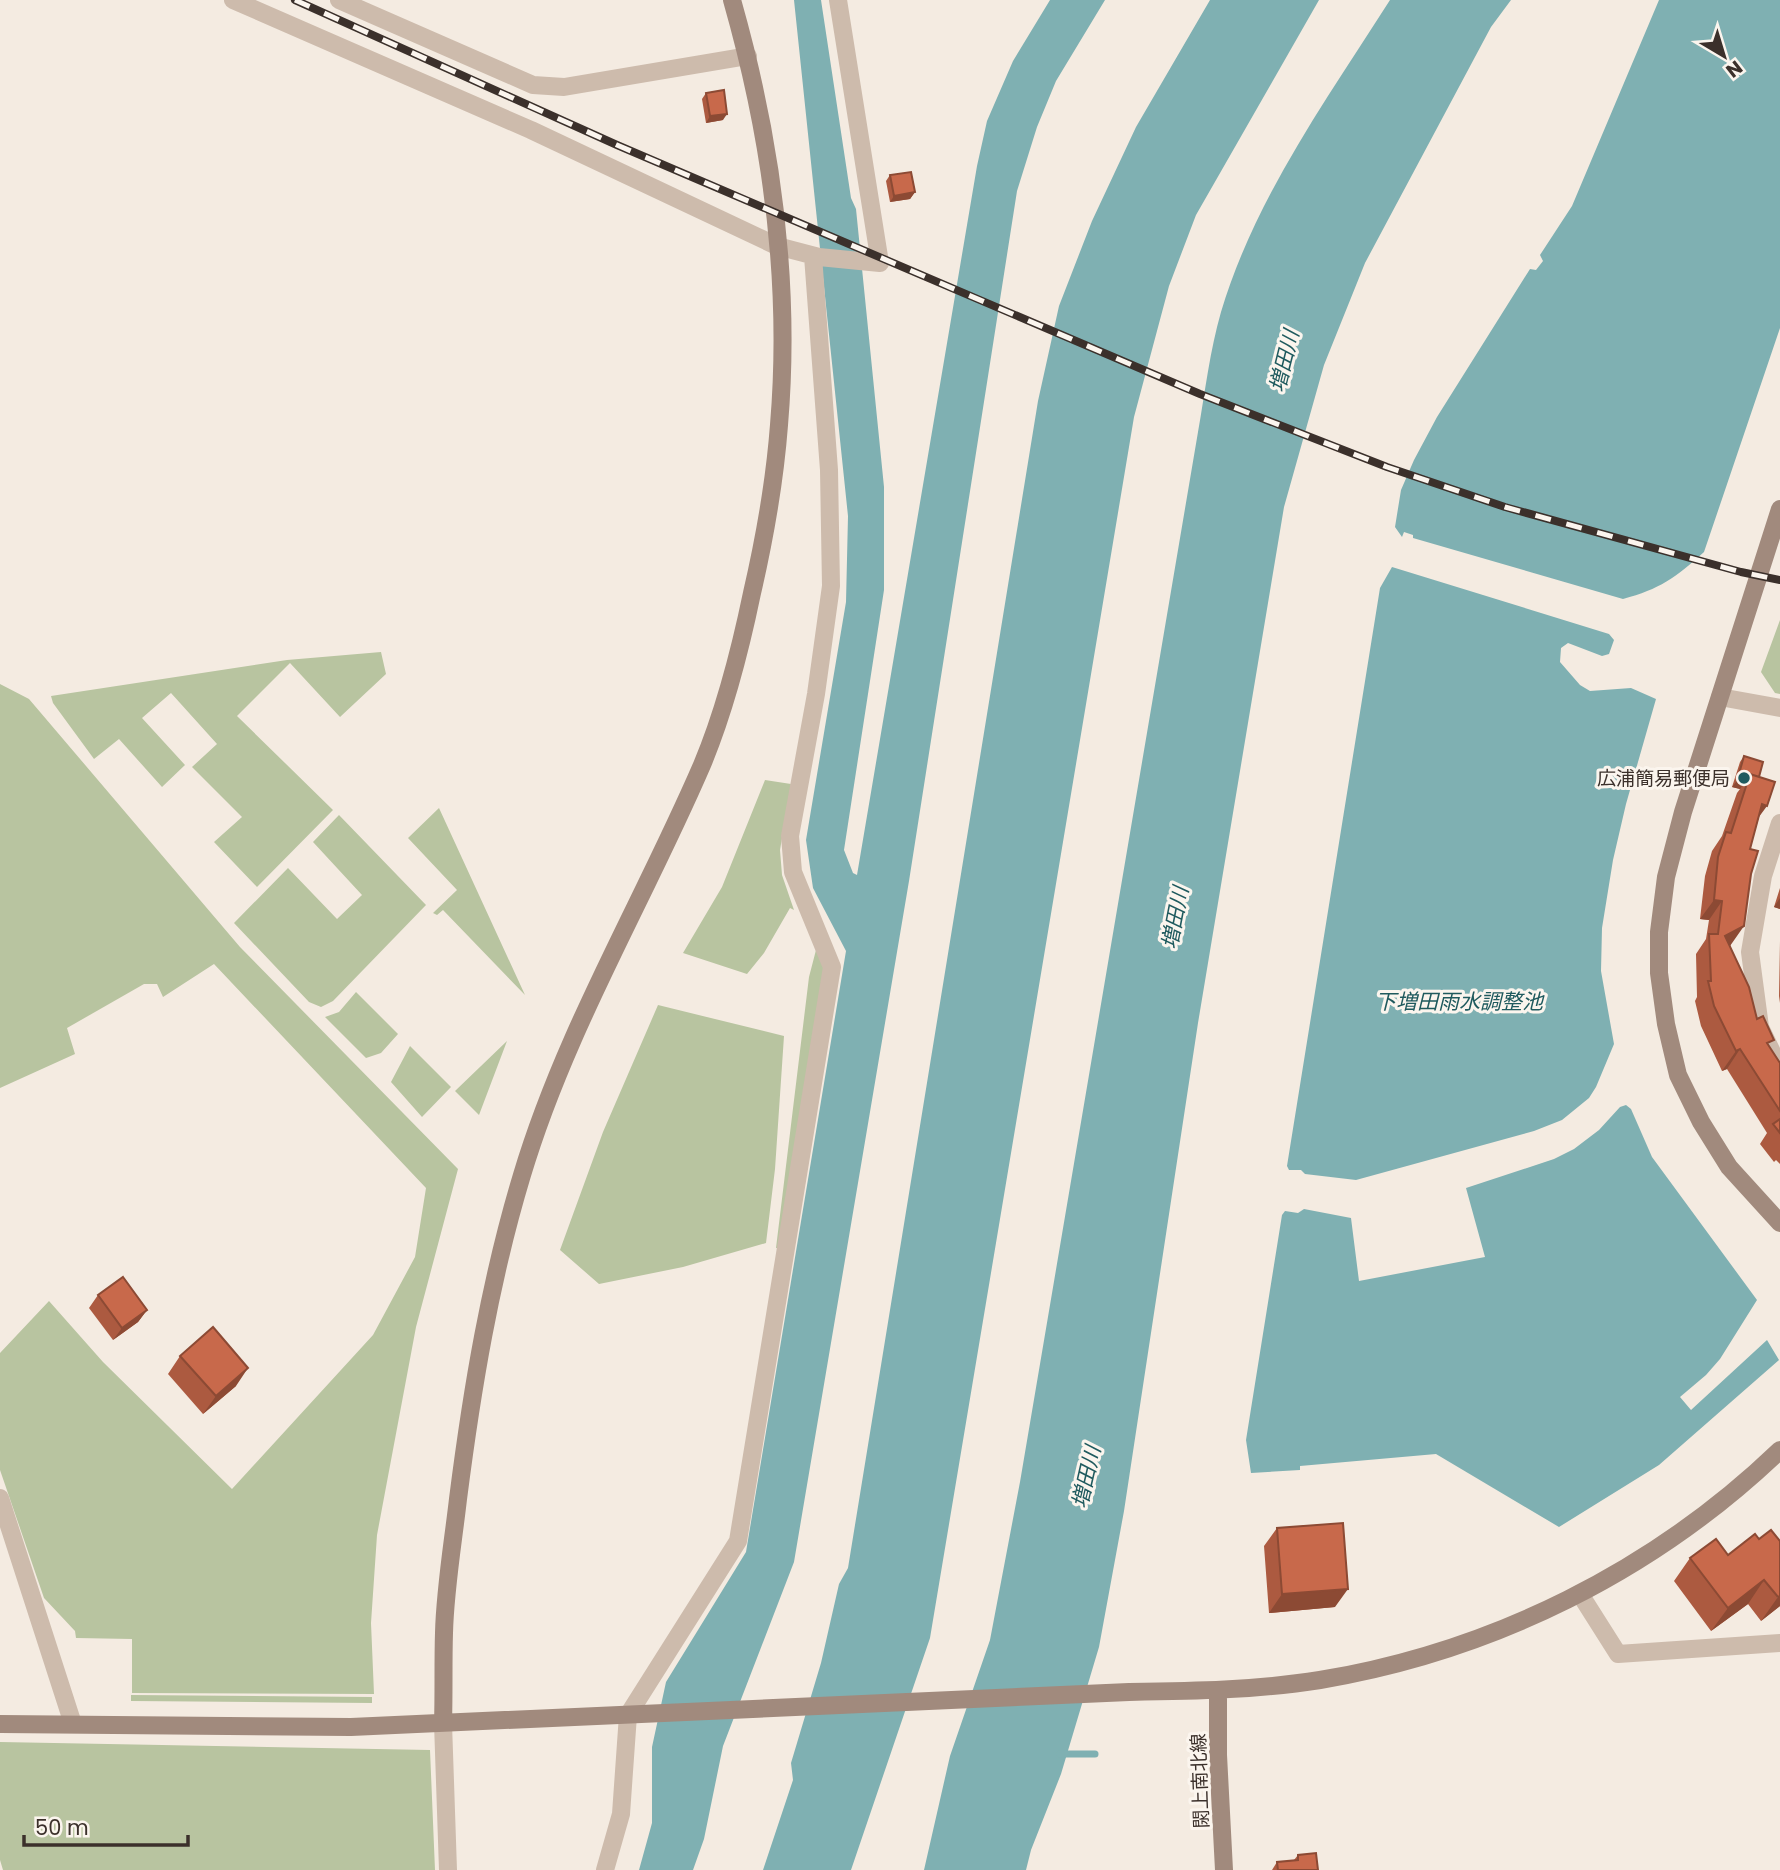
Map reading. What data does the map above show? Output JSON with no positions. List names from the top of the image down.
{
  "streets": {
    "street": ["閖上南北線"]
  },
  "water": ["増田川", "下増田雨水調整池"],
  "places": ["広浦簡易郵便局"],
  "scale_bar": "50 m",
  "north": "bottom right"
}
